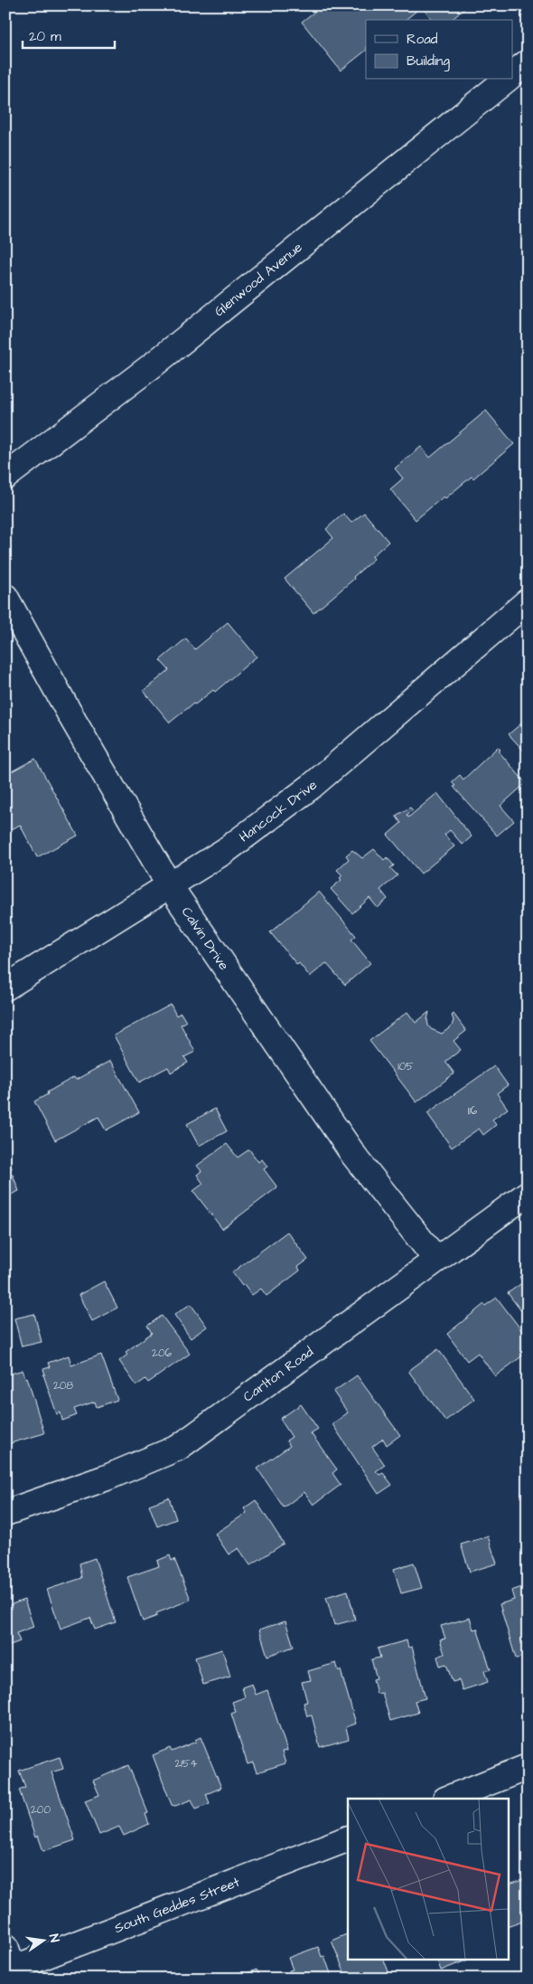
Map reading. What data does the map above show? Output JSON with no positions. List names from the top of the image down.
{
  "streets": {
    "street": [
      "Glenwood Avenue",
      "Hancock Drive",
      "Calvin Drive",
      "Carlton Road",
      "South Geddes Street"
    ]
  },
  "crossings": [
    ["Hancock Drive", "Calvin Drive"],
    ["Calvin Drive", "Carlton Road"]
  ],
  "house_numbers": [
    "105",
    "116",
    "206",
    "208",
    "2154",
    "200"
  ],
  "legend": ["Road", "Building"],
  "scale_bar": "20 m",
  "north": "right"
}
